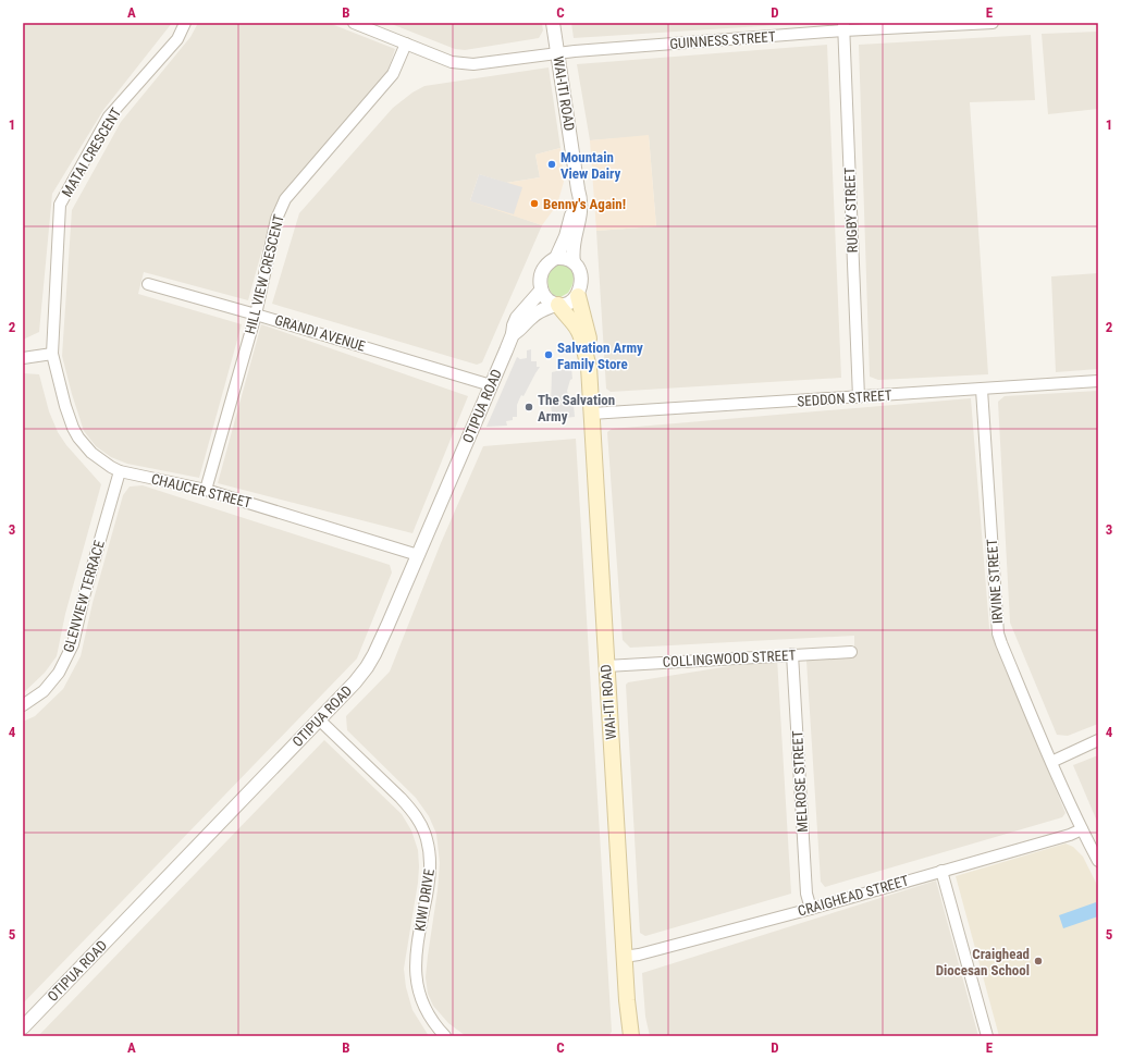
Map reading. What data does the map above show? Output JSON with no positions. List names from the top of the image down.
{
  "streets": {
    "main road": ["WAI-ITI ROAD"],
    "street": [
      "GUINNESS STREET",
      "MATAI CRESCENT",
      "RUGBY STREET",
      "HILL VIEW CRESCENT",
      "GRANDI AVENUE",
      "SEDDON STREET",
      "OTIPUA ROAD",
      "CHAUCER STREET",
      "IRVINE STREET",
      "GLENVIEW TERRACE",
      "COLLINGWOOD STREET",
      "MELROSE STREET",
      "CRAIGHEAD STREET",
      "KIWI DRIVE"
    ]
  },
  "crossings": [
    ["GUINNESS STREET", "WAI-ITI ROAD"],
    ["GUINNESS STREET", "RUGBY STREET"],
    ["GUINNESS STREET", "HILL VIEW CRESCENT"],
    ["WAI-ITI ROAD", "SEDDON STREET"],
    ["WAI-ITI ROAD", "OTIPUA ROAD"],
    ["WAI-ITI ROAD", "COLLINGWOOD STREET"],
    ["WAI-ITI ROAD", "CRAIGHEAD STREET"],
    ["MATAI CRESCENT", "CHAUCER STREET"],
    ["RUGBY STREET", "SEDDON STREET"],
    ["HILL VIEW CRESCENT", "GRANDI AVENUE"],
    ["HILL VIEW CRESCENT", "CHAUCER STREET"],
    ["GRANDI AVENUE", "OTIPUA ROAD"],
    ["SEDDON STREET", "IRVINE STREET"],
    ["OTIPUA ROAD", "CHAUCER STREET"],
    ["OTIPUA ROAD", "KIWI DRIVE"],
    ["CHAUCER STREET", "GLENVIEW TERRACE"],
    ["IRVINE STREET", "CRAIGHEAD STREET"],
    ["COLLINGWOOD STREET", "MELROSE STREET"],
    ["MELROSE STREET", "CRAIGHEAD STREET"]
  ],
  "places": [
    "Mountain View Dairy",
    "Benny's Again!",
    "Salvation Army Family Store",
    "The Salvation Army",
    "Craighead Diocesan School"
  ],
  "grid": {
    "columns": [
      "A",
      "B",
      "C",
      "D",
      "E"
    ],
    "rows": [
      "1",
      "2",
      "3",
      "4",
      "5"
    ]
  }
}
